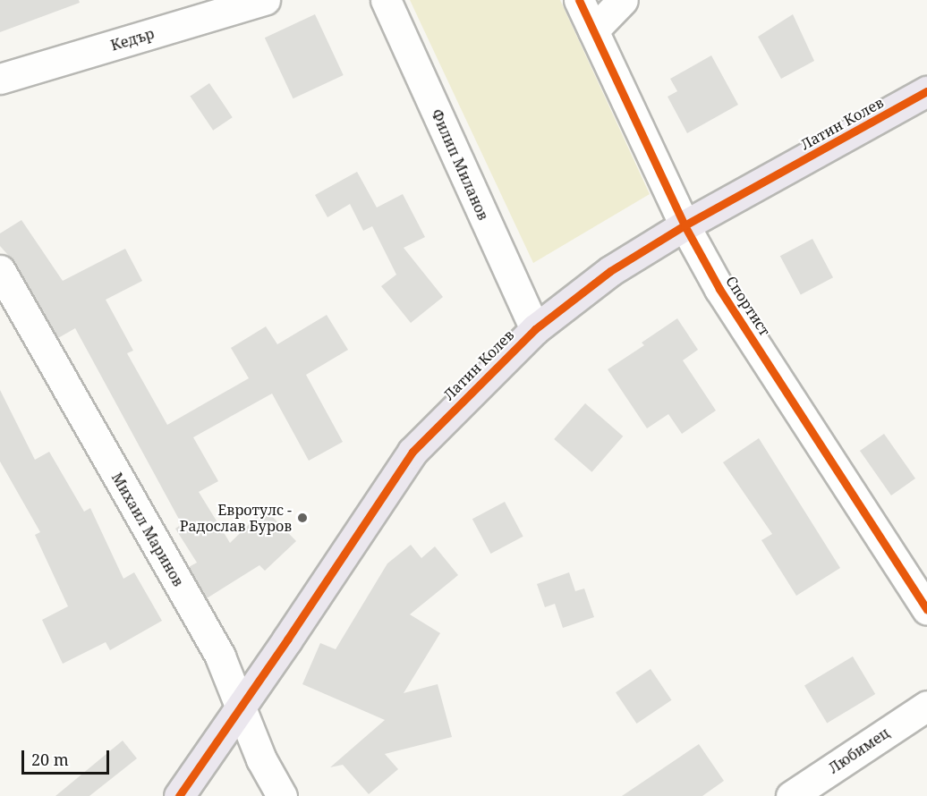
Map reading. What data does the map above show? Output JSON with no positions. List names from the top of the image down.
{
  "streets": {
    "main road": ["Латин Колев"],
    "street": [
      "Кедър",
      "Филип Миланов",
      "Спортист",
      "Михаил Маринов",
      "Любимец"
    ]
  },
  "crossings": [
    ["Латин Колев", "Филип Миланов"],
    ["Латин Колев", "Спортист"],
    ["Латин Колев", "Михаил Маринов"]
  ],
  "places": ["Евротулс - Радослав Буров"],
  "scale_bar": "20 m"
}
